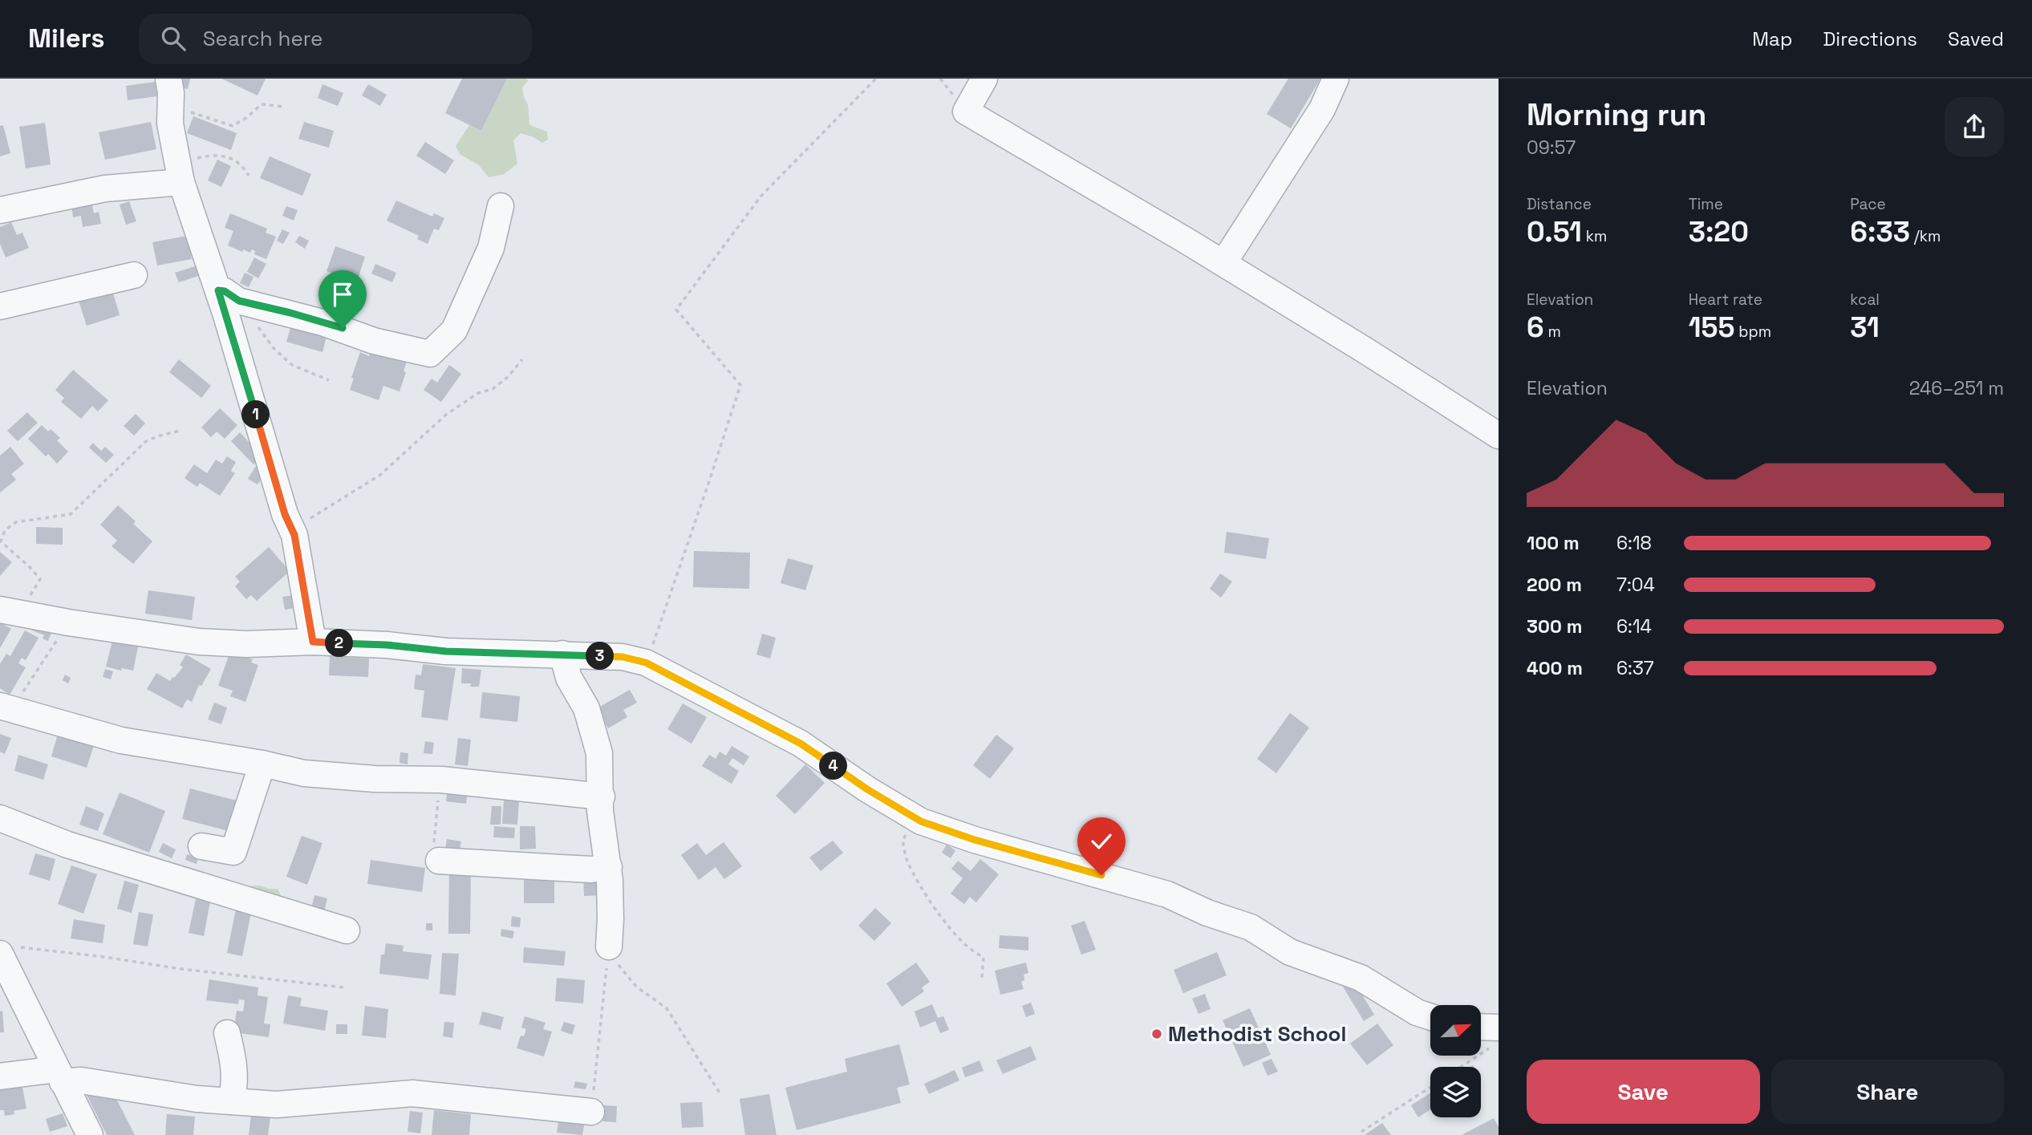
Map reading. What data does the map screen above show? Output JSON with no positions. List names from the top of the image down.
{
  "places": ["Methodist School"],
  "north": "top right",
  "page": {
    "header": "Milers",
    "search": "Search here",
    "nav": ["Map", "Directions", "Saved"],
    "heading": ["Morning run", "09:57"],
    "stats": [
      ["Distance", "0.51 km"],
      ["Time", "3:20"],
      ["Pace", "6:33 /km"],
      ["Elevation", "6 m"],
      ["Heart rate", "155 bpm"],
      ["kcal", "31"]
    ],
    "chart": ["Elevation", "246–251 m"],
    "pins": [
      "1",
      "2",
      "3",
      "4"
    ],
    "list": [
      {
        "name": "100 m",
        "note": "6:18"
      },
      {
        "name": "200 m",
        "note": "7:04"
      },
      {
        "name": "300 m",
        "note": "6:14"
      },
      {
        "name": "400 m",
        "note": "6:37"
      }
    ],
    "buttons": ["Save", "Share"]
  }
}
